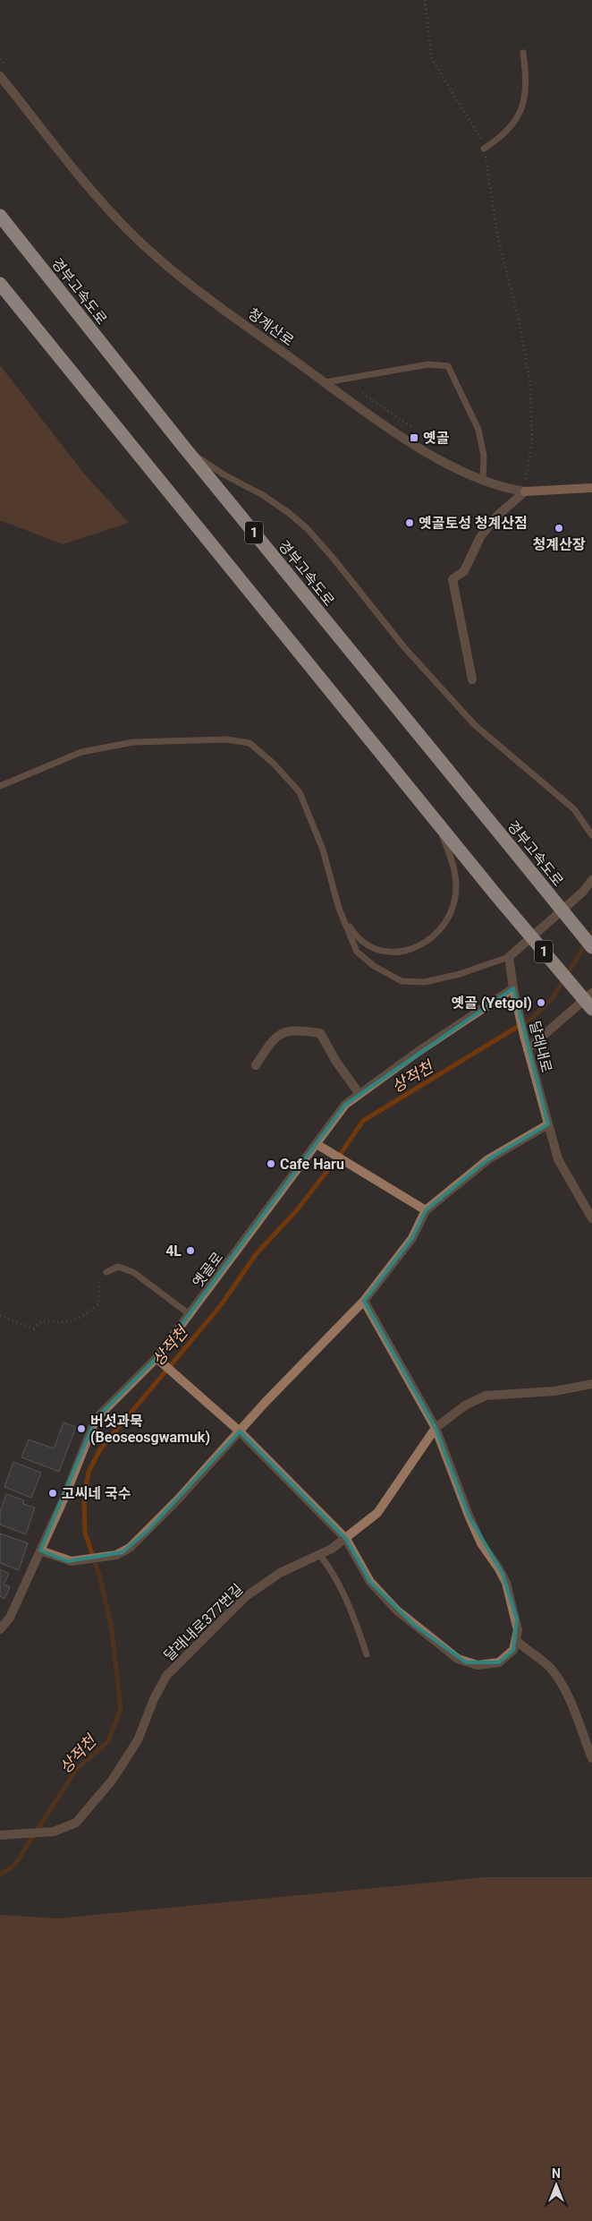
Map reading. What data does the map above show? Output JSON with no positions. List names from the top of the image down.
{
  "streets": {
    "highway": ["경부고속도로", "1"],
    "main road": ["청계산로"],
    "street": ["달래내로", "옛골로", "달래내로377번길"]
  },
  "crossings": [
    ["달래내로", "옛골로"]
  ],
  "water": ["상적천"],
  "places": {
    "transit": ["옛골"],
    "other": [
      "옛골토성 청계산점",
      "청계산장",
      "옛골 (Yetgol)",
      "Cafe Haru",
      "4L",
      "버섯과묵 (Beoseosgwamuk)",
      "고씨네 국수"
    ]
  },
  "north": "top"
}
